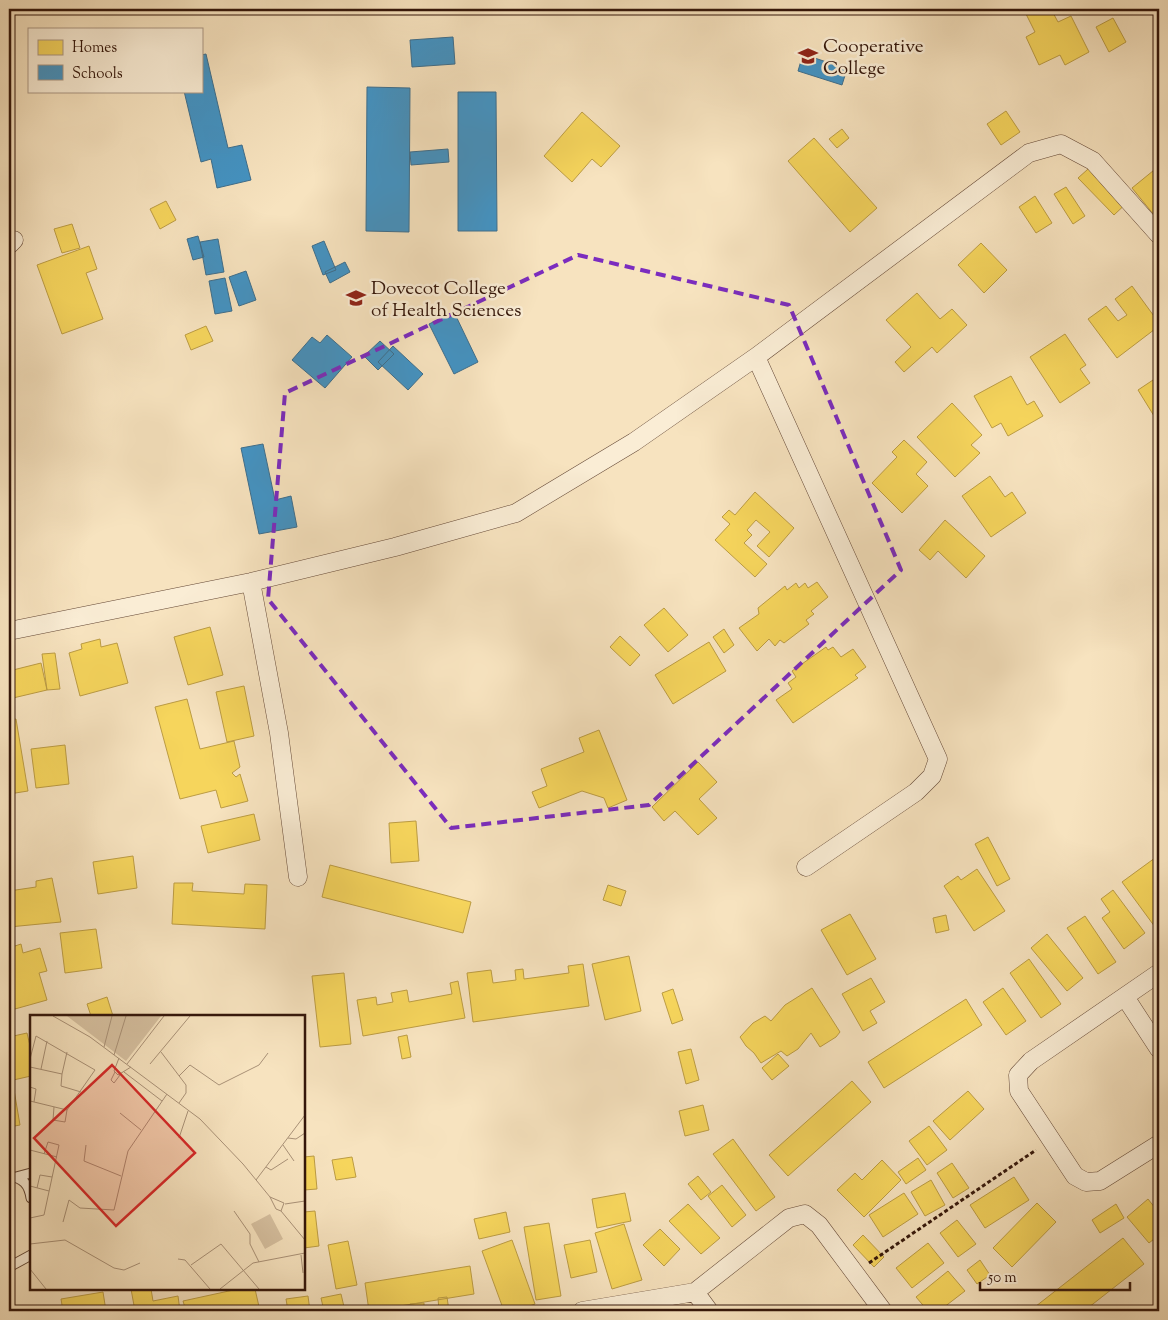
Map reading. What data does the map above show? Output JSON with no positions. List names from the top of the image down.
{
  "places": {
    "school or university": ["Cooperative College", "Dovecot College of Health Sciences"]
  },
  "legend": ["Homes", "Schools"],
  "scale_bar": "50 m"
}
